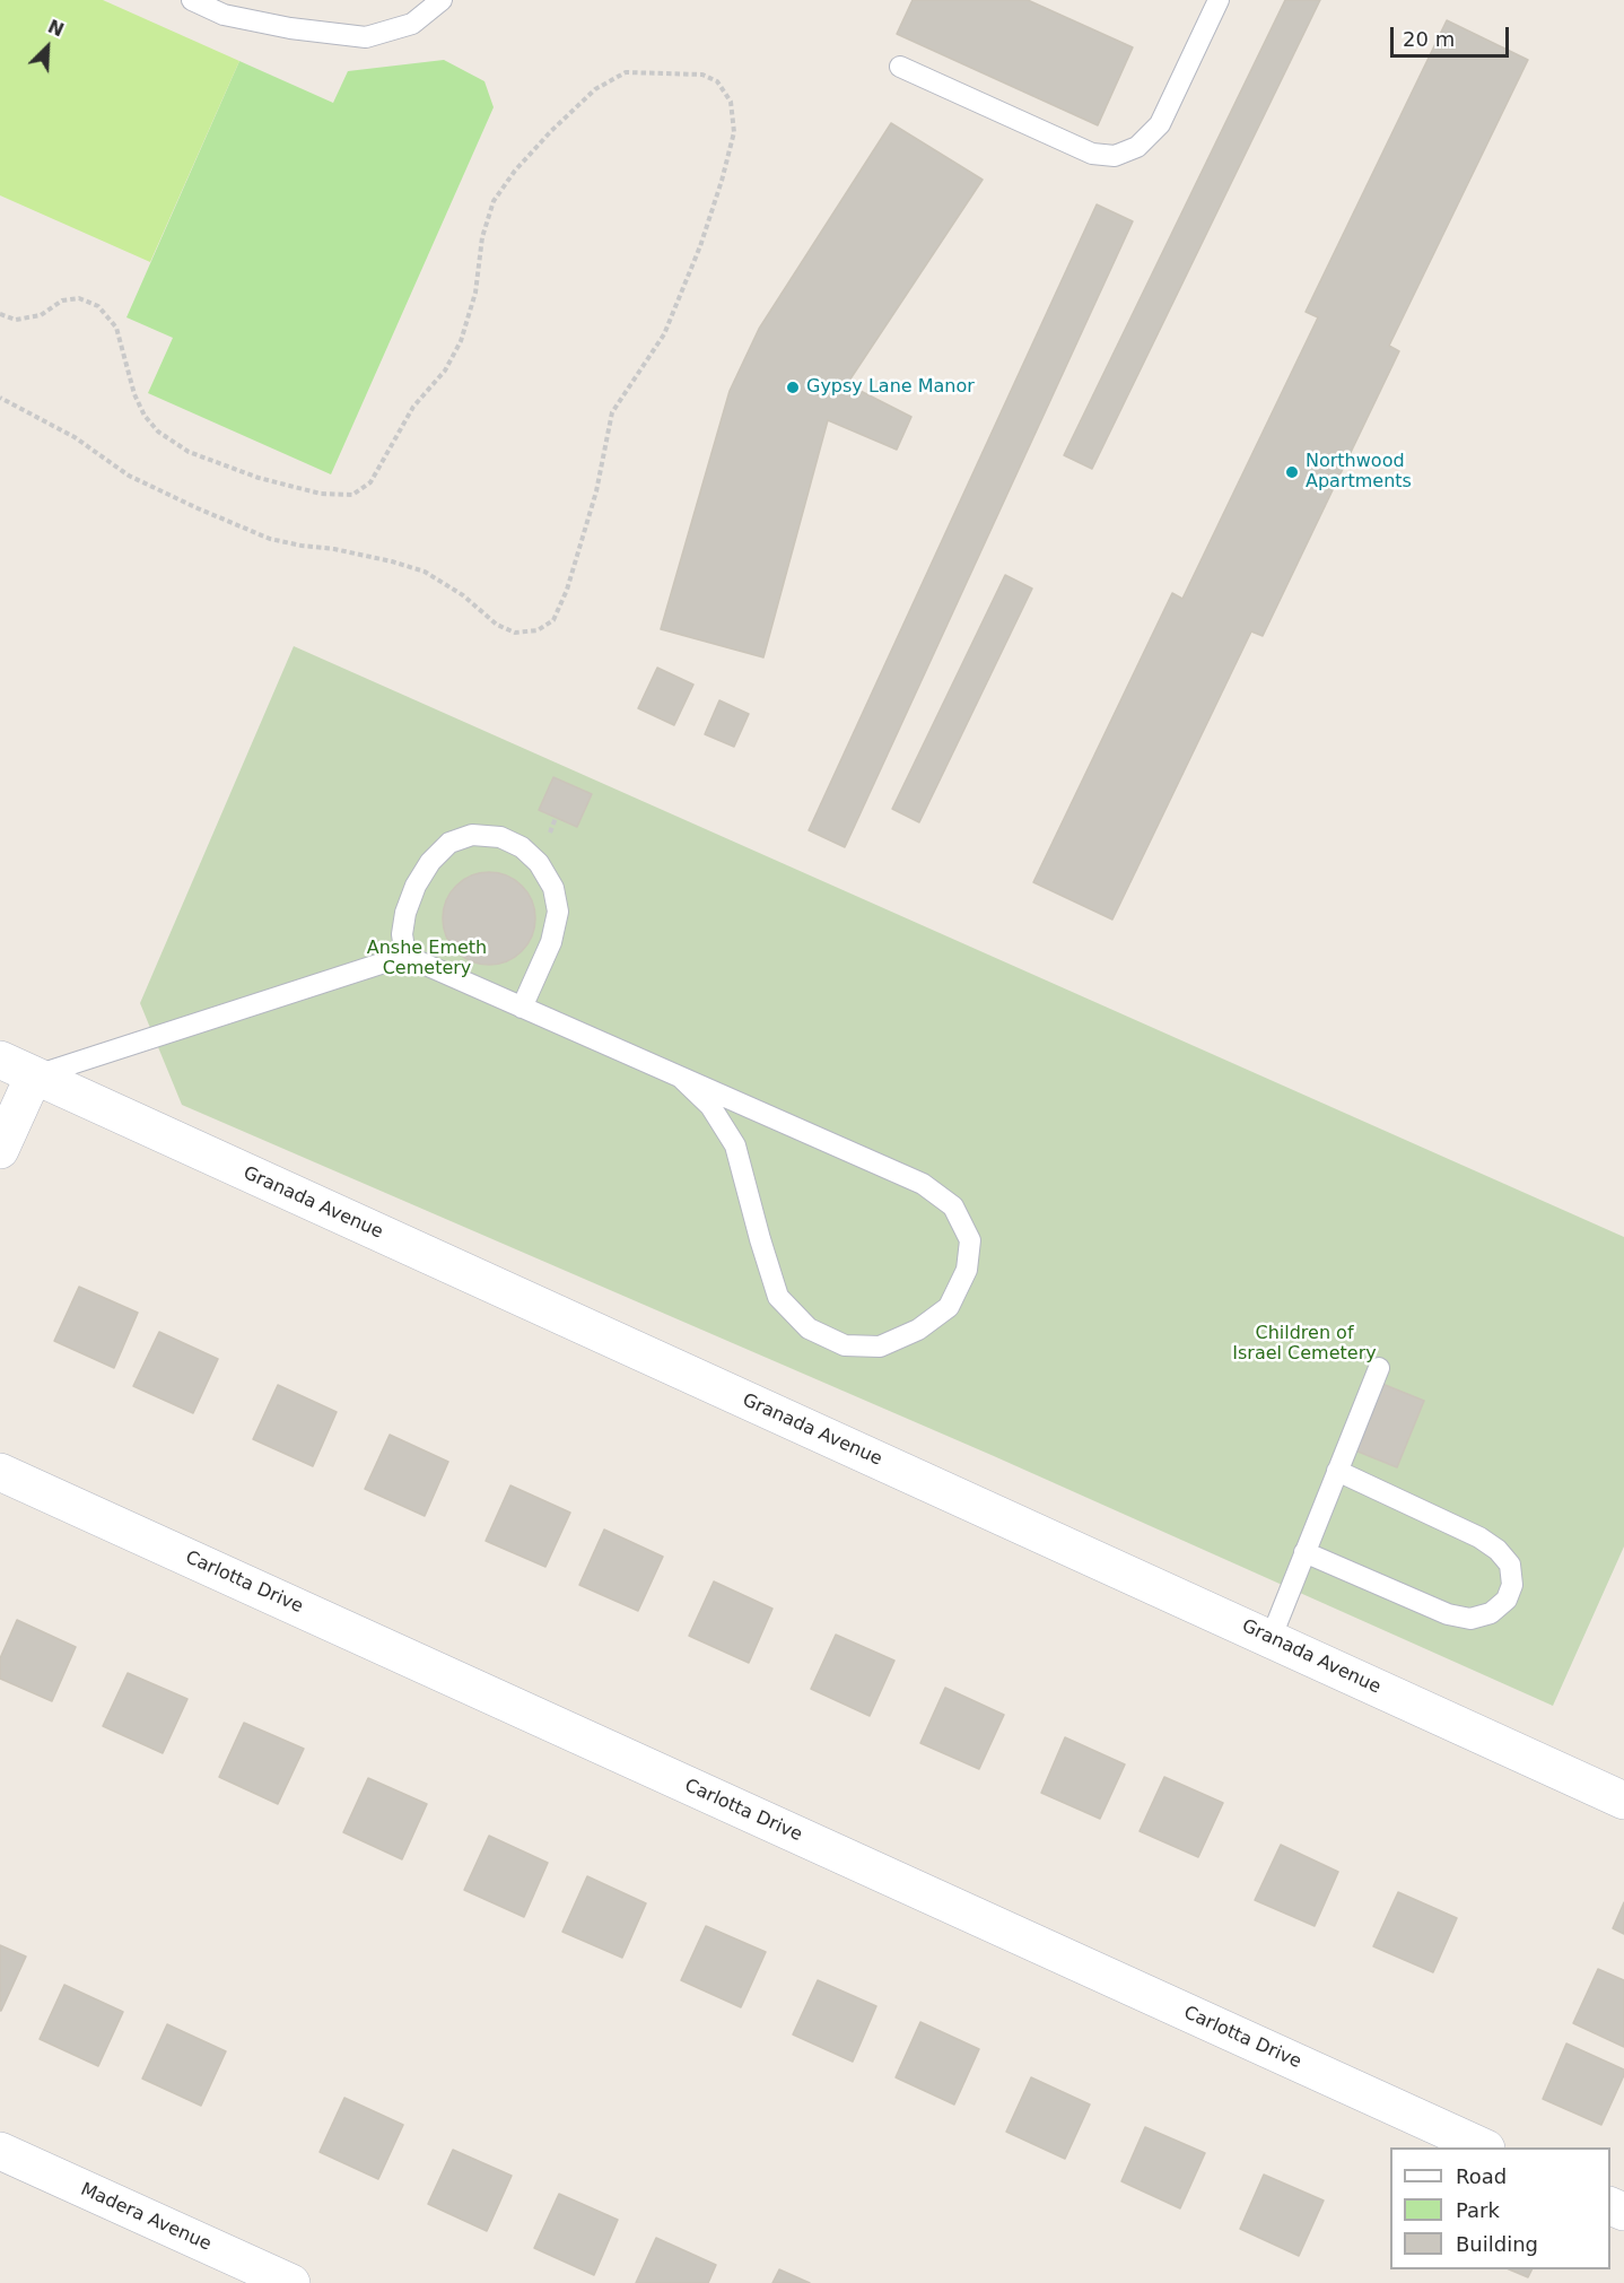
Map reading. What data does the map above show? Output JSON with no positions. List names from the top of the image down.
{
  "streets": {
    "street": ["Granada Avenue", "Carlotta Drive", "Madera Avenue"]
  },
  "parks": ["Anshe Emeth Cemetery", "Children of Israel Cemetery"],
  "places": ["Gypsy Lane Manor", "Northwood Apartments"],
  "legend": ["Road", "Park", "Building"],
  "scale_bar": "20 m",
  "north": "top right"
}
